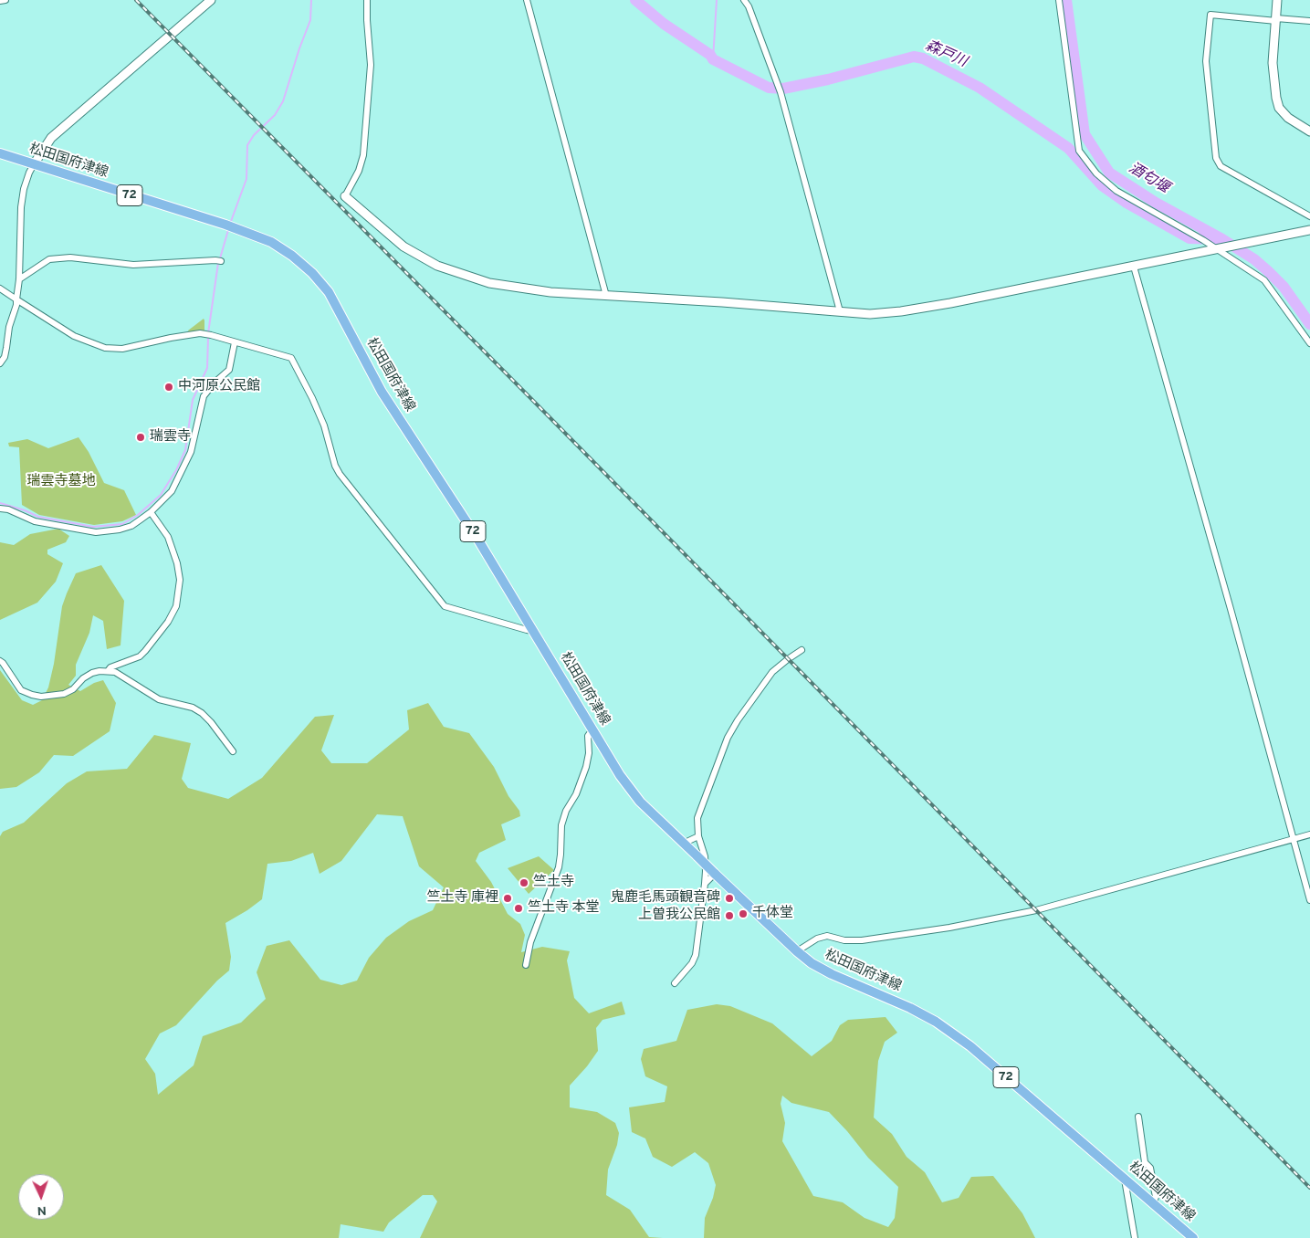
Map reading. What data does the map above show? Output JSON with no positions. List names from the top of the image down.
{
  "streets": {
    "main road": ["松田国府津線", "72"]
  },
  "water": ["森戸川", "酒匂堰"],
  "parks": ["瑞雲寺墓地"],
  "places": [
    "中河原公民館",
    "瑞雲寺",
    "竺土寺",
    "竺土寺 庫裡",
    "鬼鹿毛馬頭観音碑",
    "竺土寺 本堂",
    "千体堂",
    "上曽我公民館"
  ],
  "north": "bottom"
}
